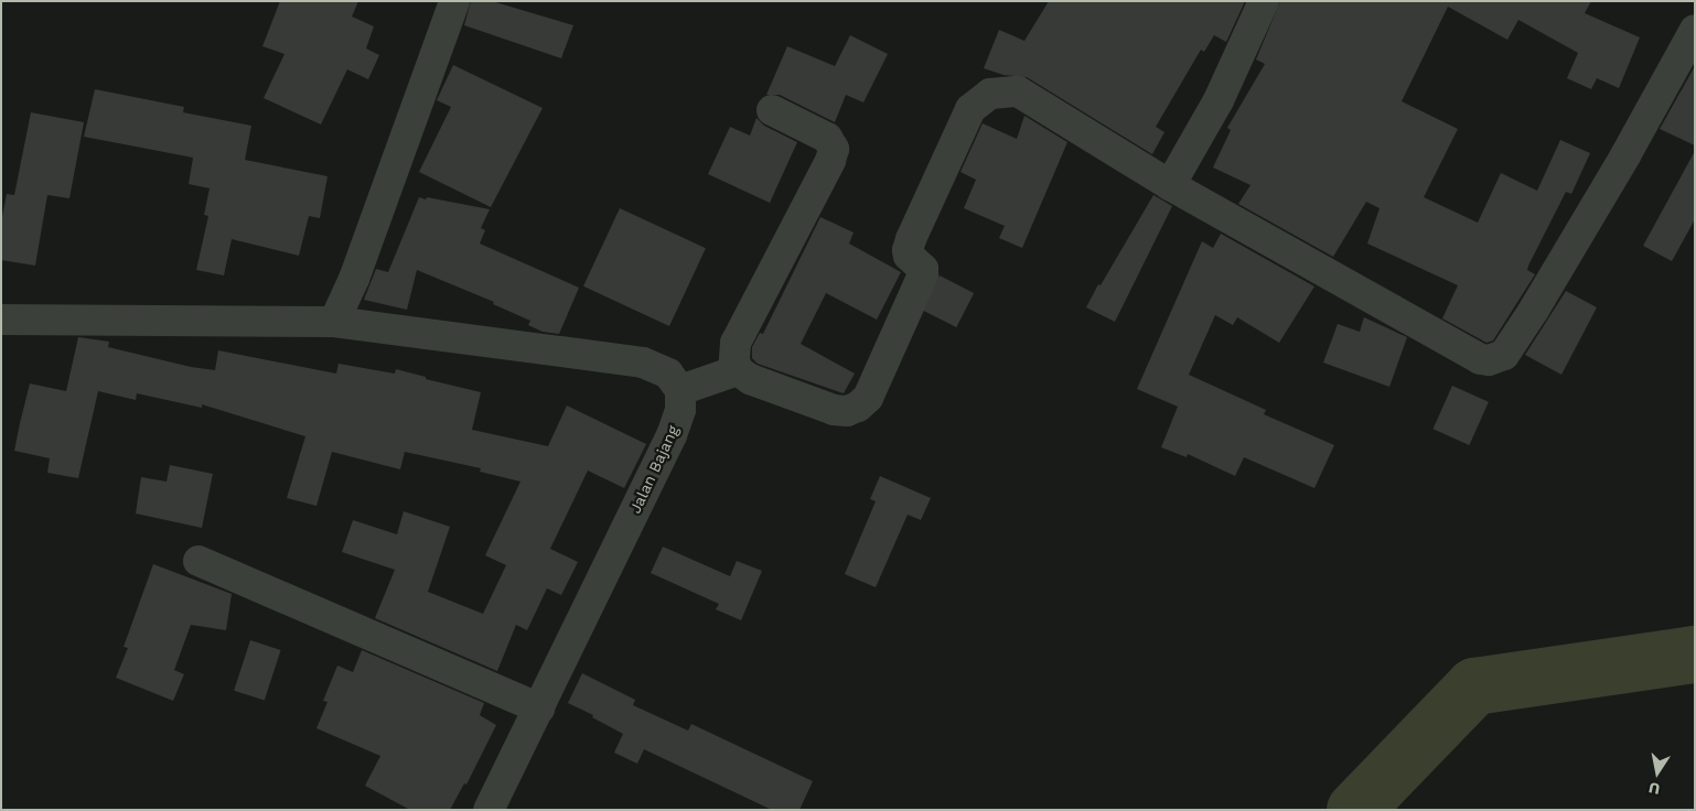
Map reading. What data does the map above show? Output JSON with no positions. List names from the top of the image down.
{
  "streets": {
    "street": ["Jalan Bajang"]
  },
  "north": "bottom"
}
